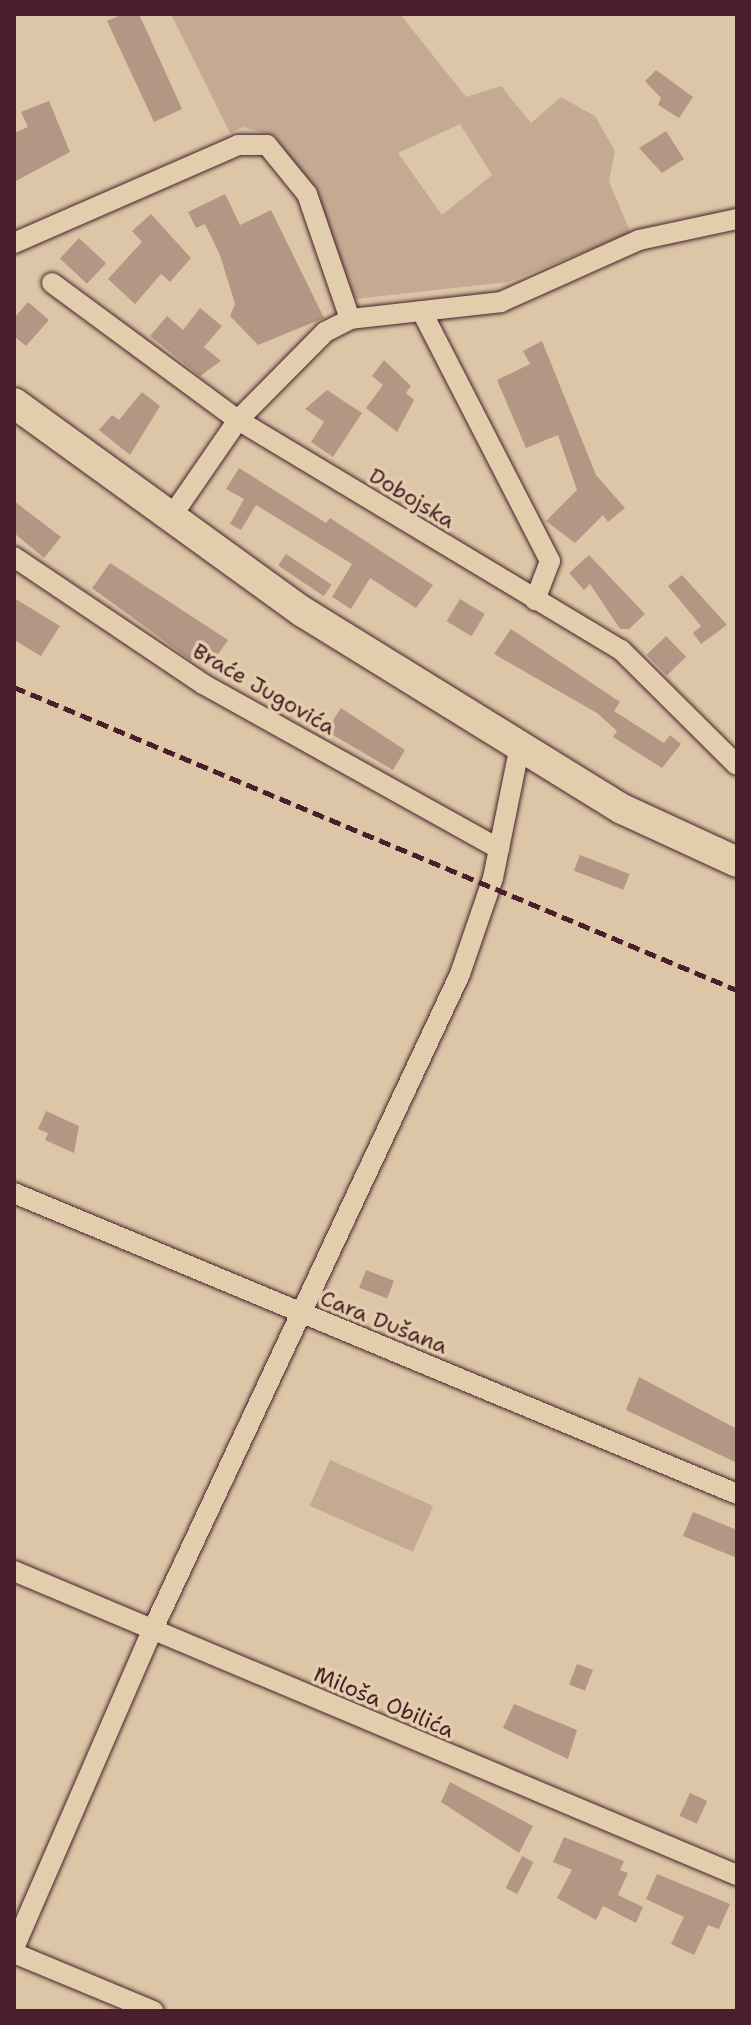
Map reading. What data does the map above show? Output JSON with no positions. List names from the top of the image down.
{
  "streets": {
    "street": [
      "Dobojska",
      "Braće Jugovića",
      "Cara Dušana",
      "Miloša Obilića"
    ]
  }
}
